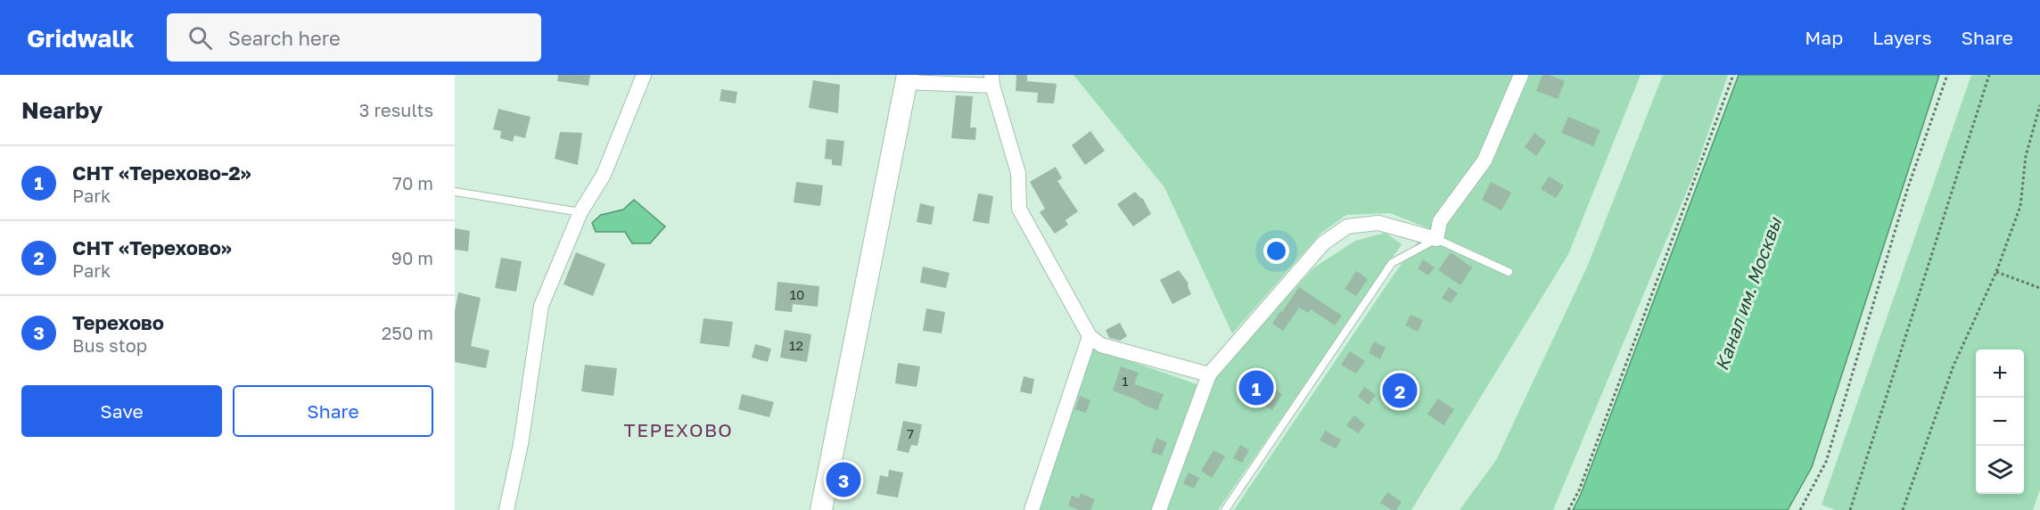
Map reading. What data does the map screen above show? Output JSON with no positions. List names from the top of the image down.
{
  "districts": ["ТЕРЕХОВО"],
  "water": ["Канал им. Москвы"],
  "house_numbers": [
    "10",
    "12",
    "1",
    "7"
  ],
  "page": {
    "header": "Gridwalk",
    "search": "Search here",
    "nav": ["Map", "Layers", "Share"],
    "heading": ["Nearby", "3 results"],
    "list": [
      {
        "mark": "1",
        "name": "СНТ «Терехово-2»",
        "note": "Park",
        "value": "70 m"
      },
      {
        "mark": "2",
        "name": "СНТ «Терехово»",
        "note": "Park",
        "value": "90 m"
      },
      {
        "mark": "3",
        "name": "Терехово",
        "note": "Bus stop",
        "value": "250 m"
      }
    ],
    "map_buttons": ["+", "−"],
    "pins": ["1", "2", "3"],
    "buttons": ["Save", "Share"]
  }
}
